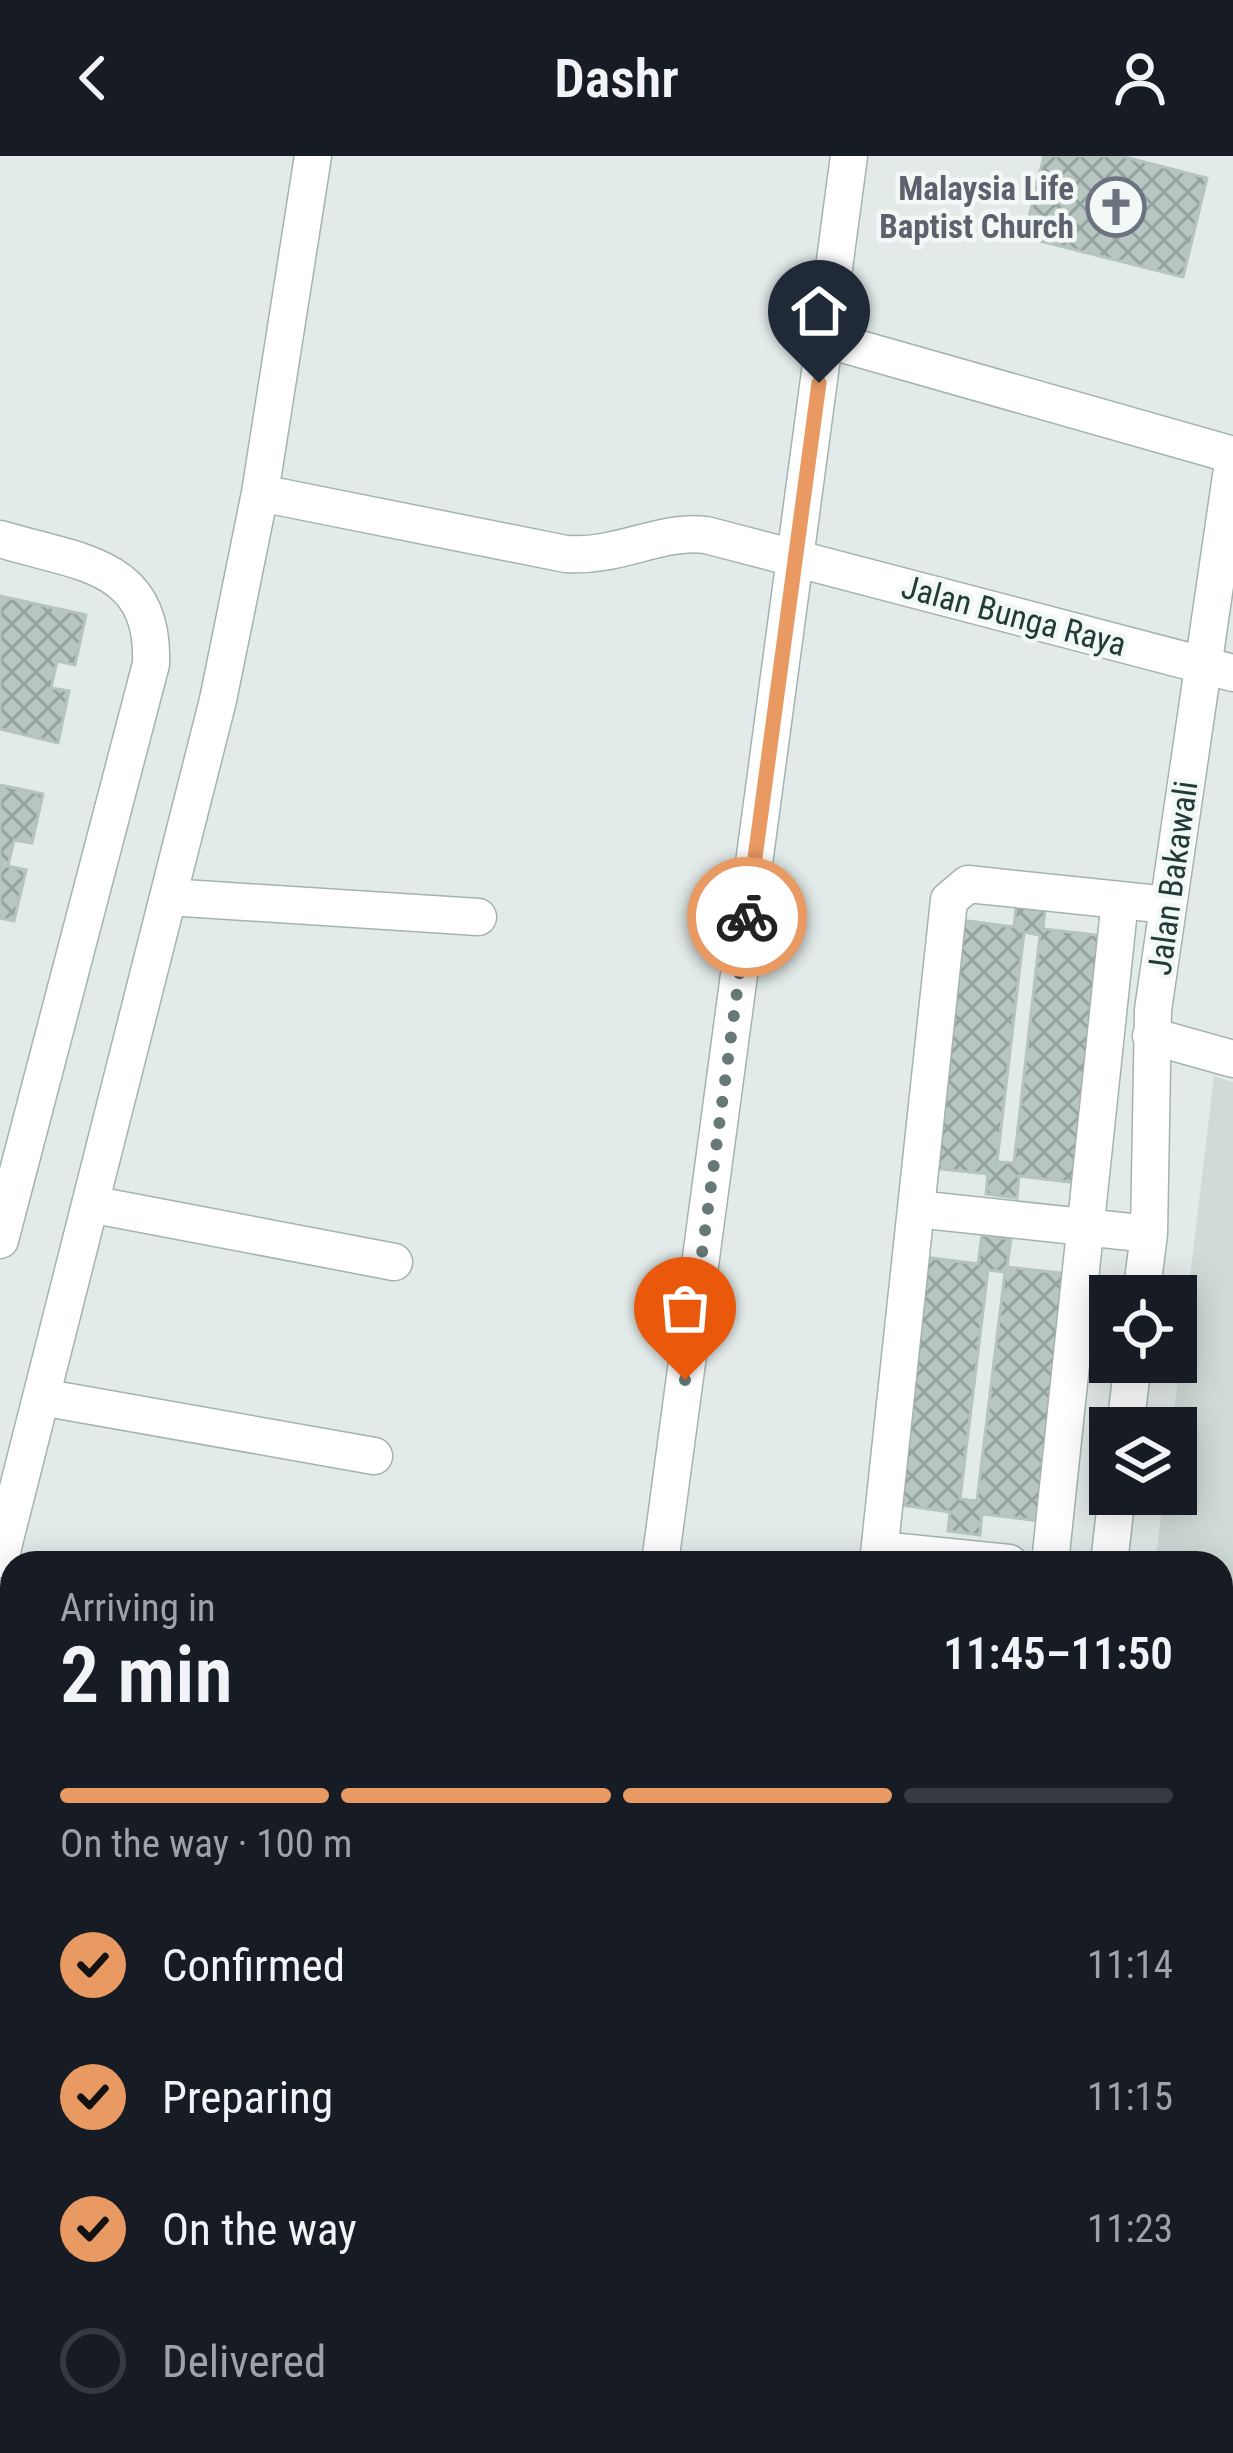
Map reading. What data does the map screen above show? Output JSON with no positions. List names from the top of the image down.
{
  "streets": {
    "street": ["Jalan Bunga Raya", "Jalan Bakawali"]
  },
  "crossings": [
    ["Jalan Bunga Raya", "Jalan Bakawali"]
  ],
  "places": {
    "church": ["Malaysia Life Baptist Church"]
  },
  "page": {
    "header": "Dashr",
    "heading": ["2 min", "Arriving in", "11:45–11:50"],
    "bar": "On the way · 100 m",
    "list": [
      ["Confirmed", "11:14"],
      ["Preparing", "11:15"],
      ["On the way", "11:23"],
      "Delivered"
    ]
  }
}
